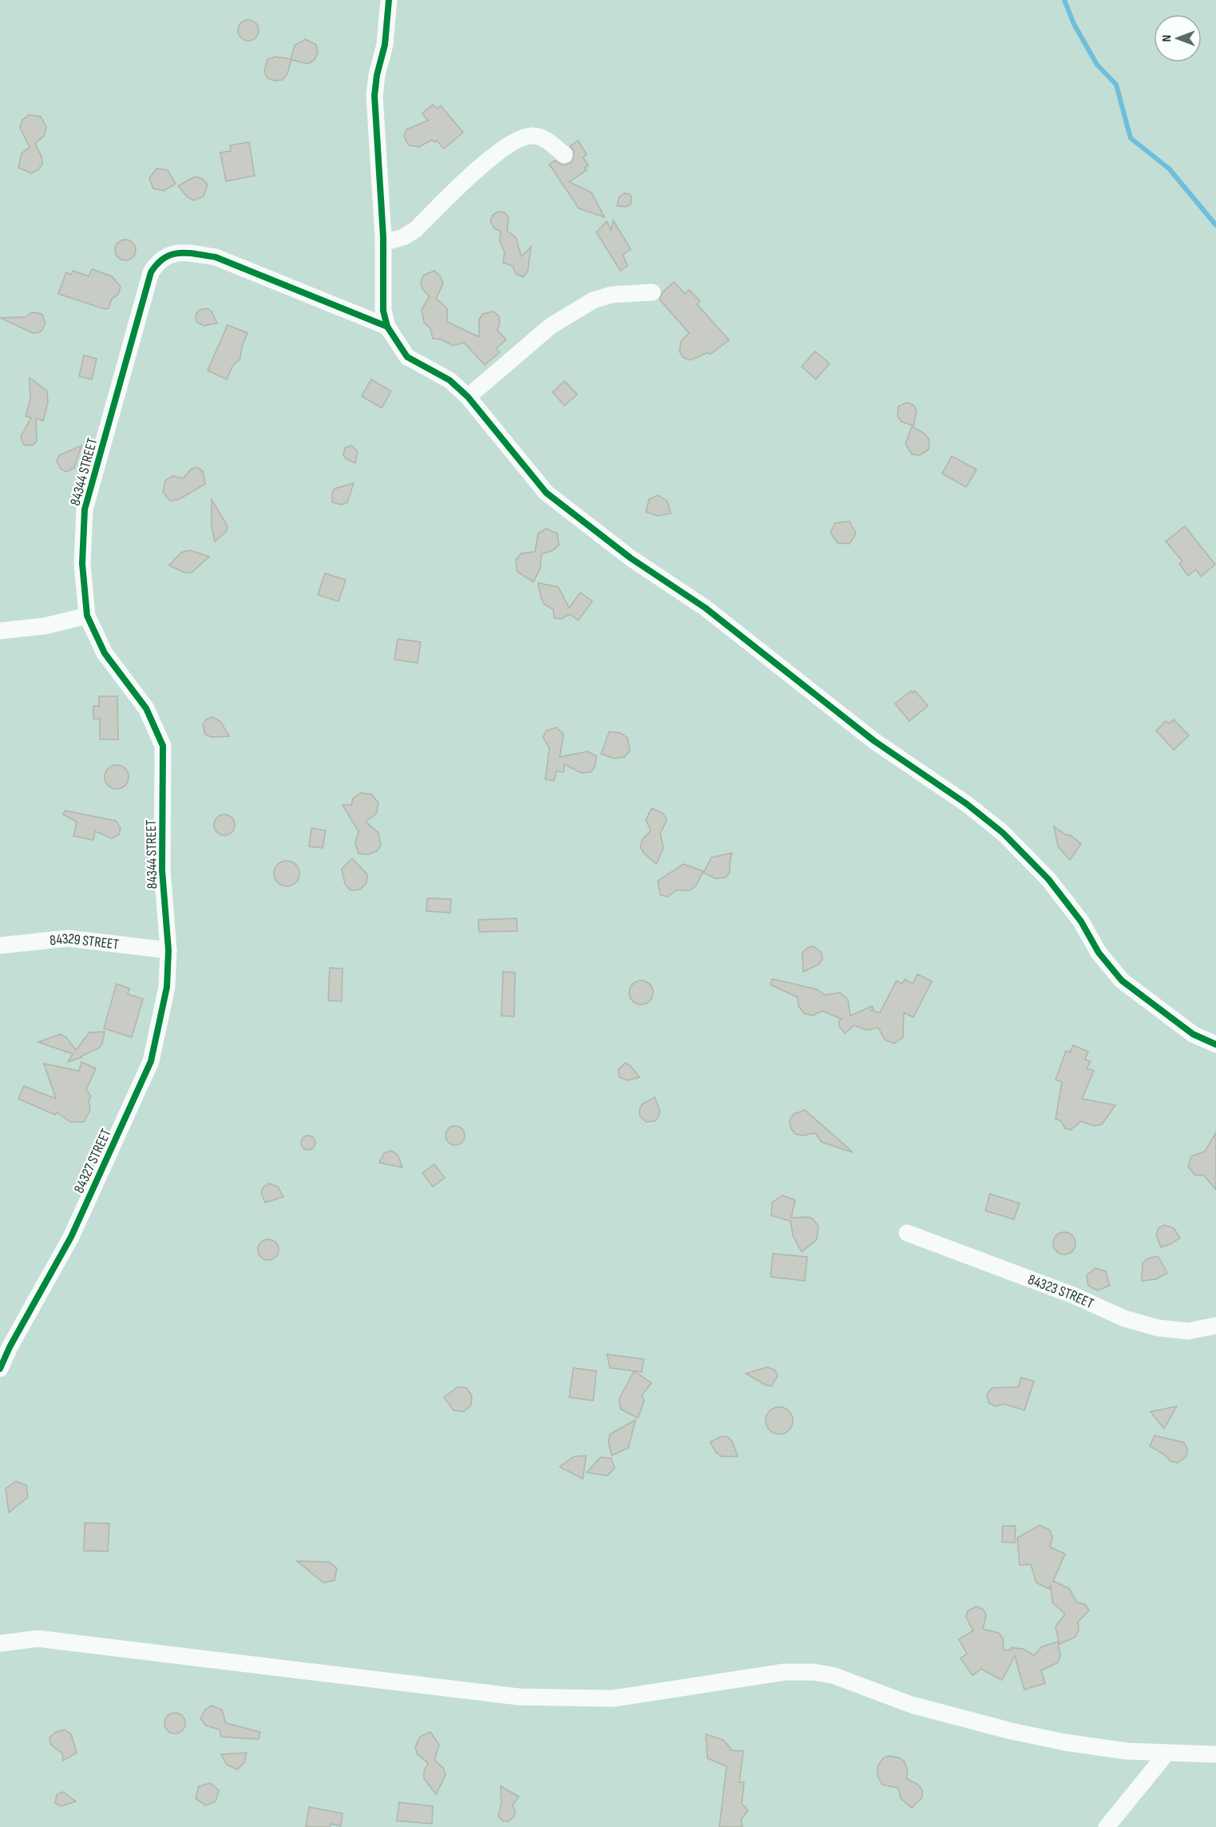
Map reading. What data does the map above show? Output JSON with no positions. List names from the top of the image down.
{
  "streets": {
    "street": [
      "84344 STREET",
      "84329 STREET",
      "84327 STREET",
      "84323 STREET"
    ]
  },
  "crossings": [
    ["84344 STREET", "84329 STREET"],
    ["84344 STREET", "84327 STREET"],
    ["84329 STREET", "84327 STREET"]
  ],
  "north": "left"
}
